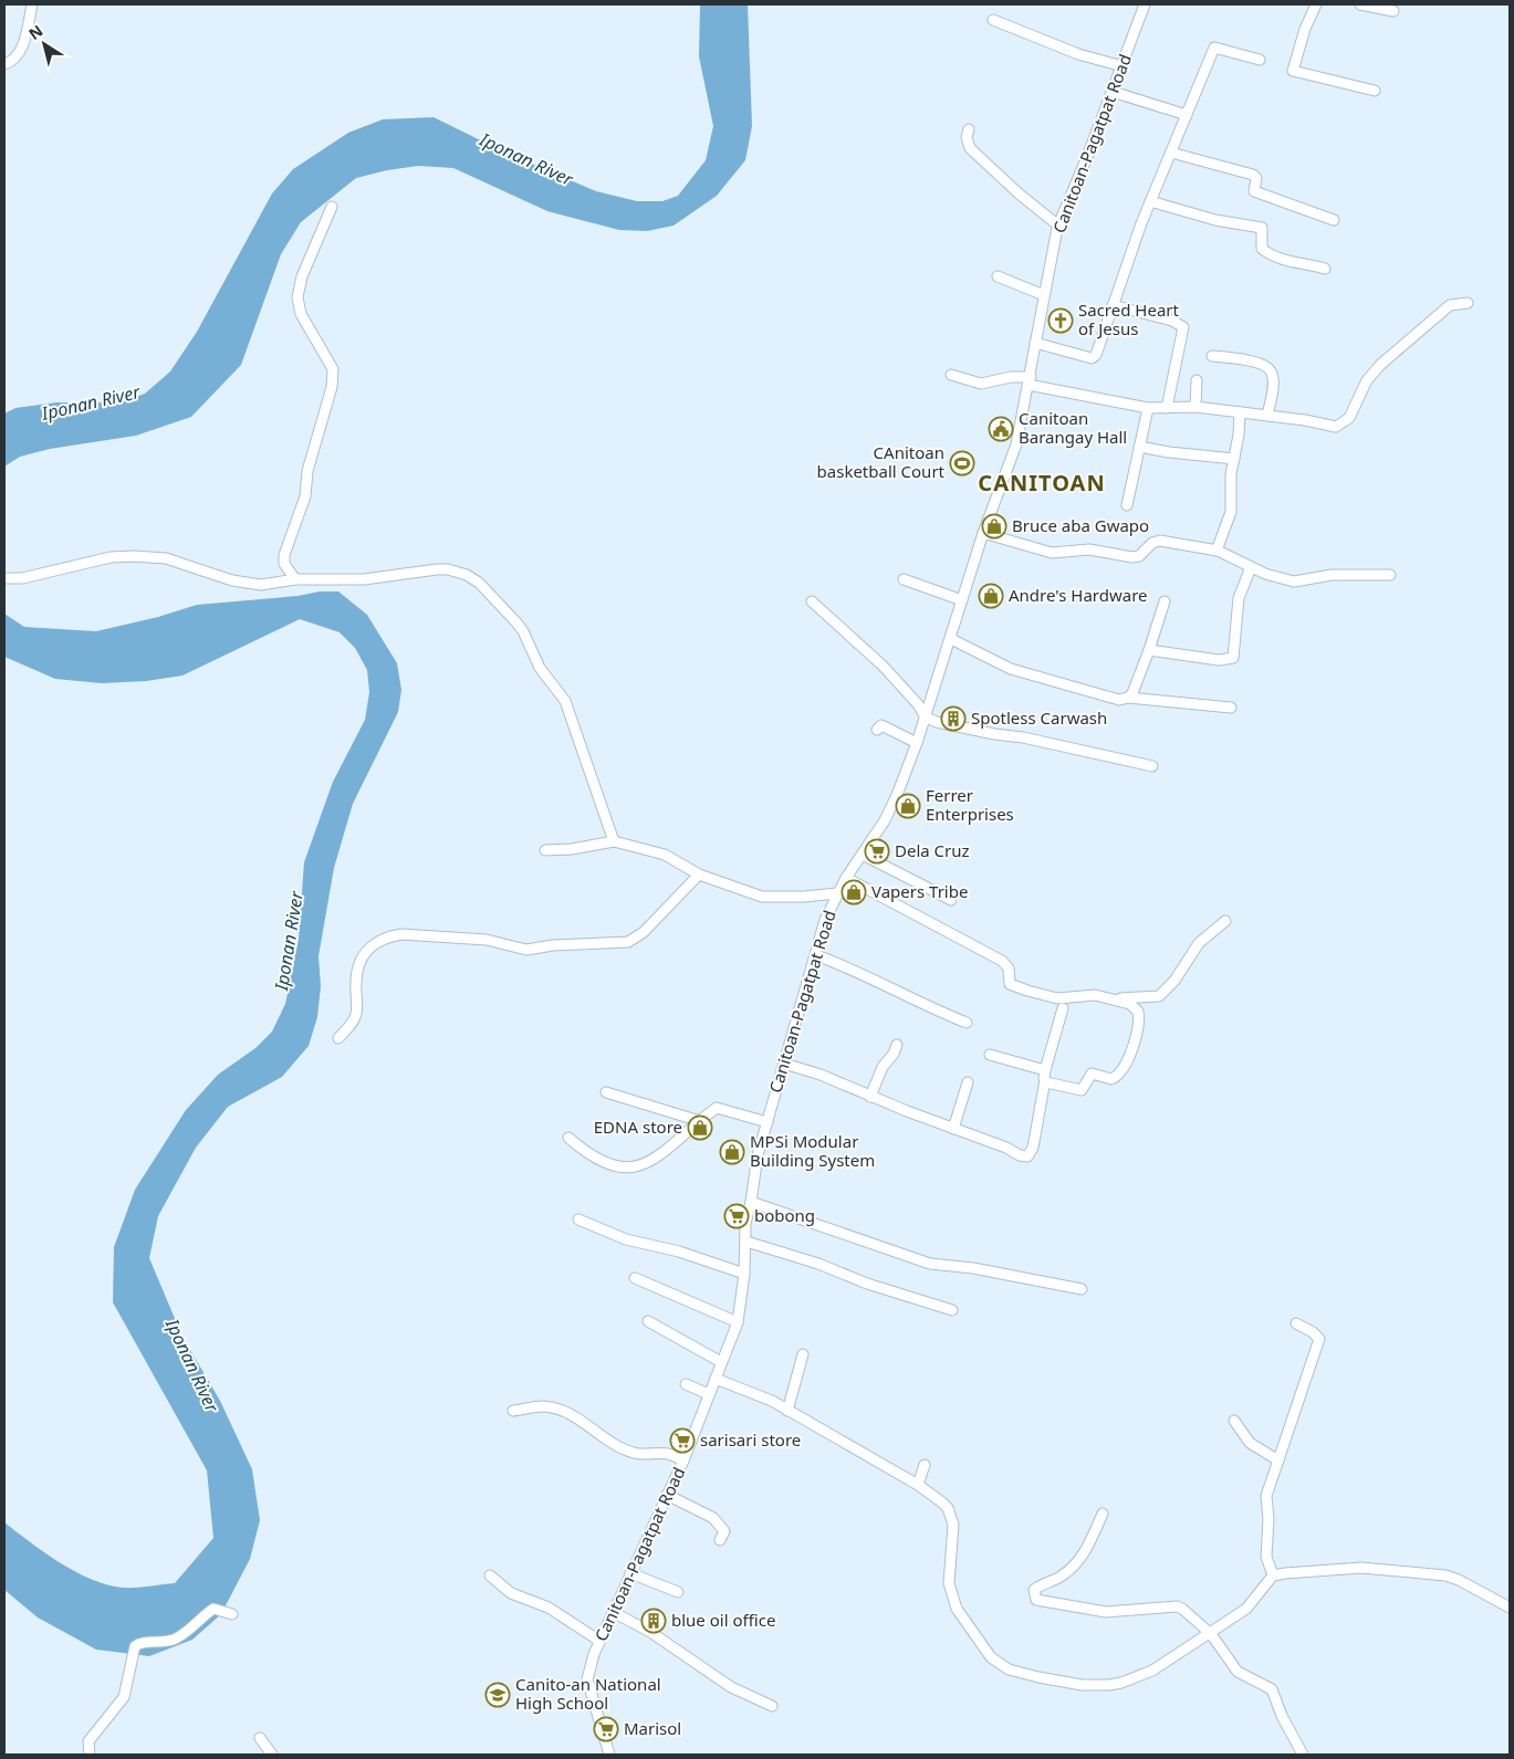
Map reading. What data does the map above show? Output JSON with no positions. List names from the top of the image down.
{
  "streets": {
    "street": ["Canitoan-Pagatpat Road"]
  },
  "districts": ["CANITOAN"],
  "water": ["Iponan River"],
  "places": {
    "church": ["Sacred Heart of Jesus"],
    "public building": ["Canitoan Barangay Hall"],
    "sports": ["CAnitoan basketball Court"],
    "shop": [
      "Bruce aba Gwapo",
      "Andre's Hardware",
      "Ferrer Enterprises",
      "Vapers Tribe",
      "EDNA store",
      "MPSi Modular Building System"
    ],
    "building": ["Spotless Carwash", "blue oil office"],
    "supermarket": [
      "Dela Cruz",
      "bobong",
      "sarisari store",
      "Marisol"
    ],
    "school or university": ["Canito-an National High School"]
  },
  "north": "top left"
}
